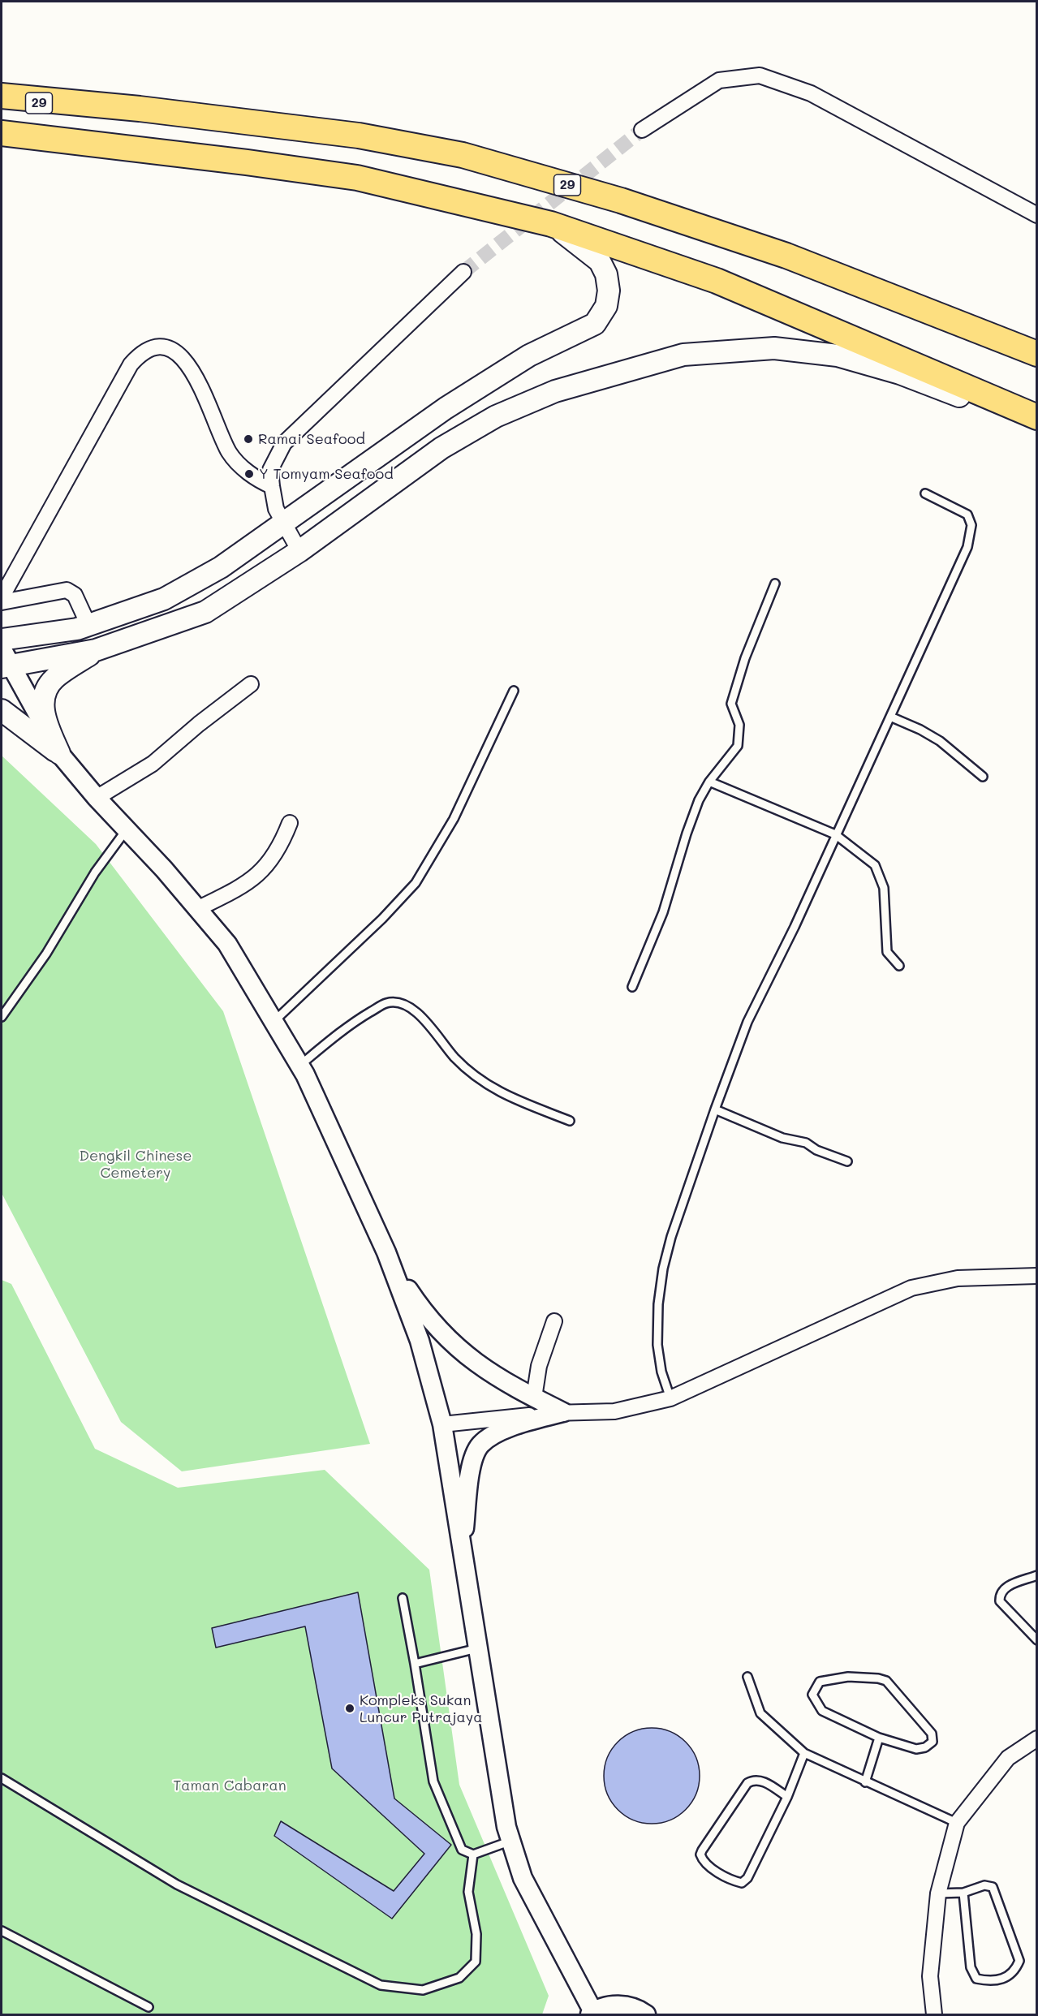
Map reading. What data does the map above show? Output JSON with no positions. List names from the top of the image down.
{
  "streets": {
    "highway": ["29"]
  },
  "parks": ["Dengkil Chinese Cemetery", "Taman Cabaran"],
  "places": ["Ramai Seafood", "Y Tomyam Seafood", "Kompleks Sukan Luncur Putrajaya"]
}
